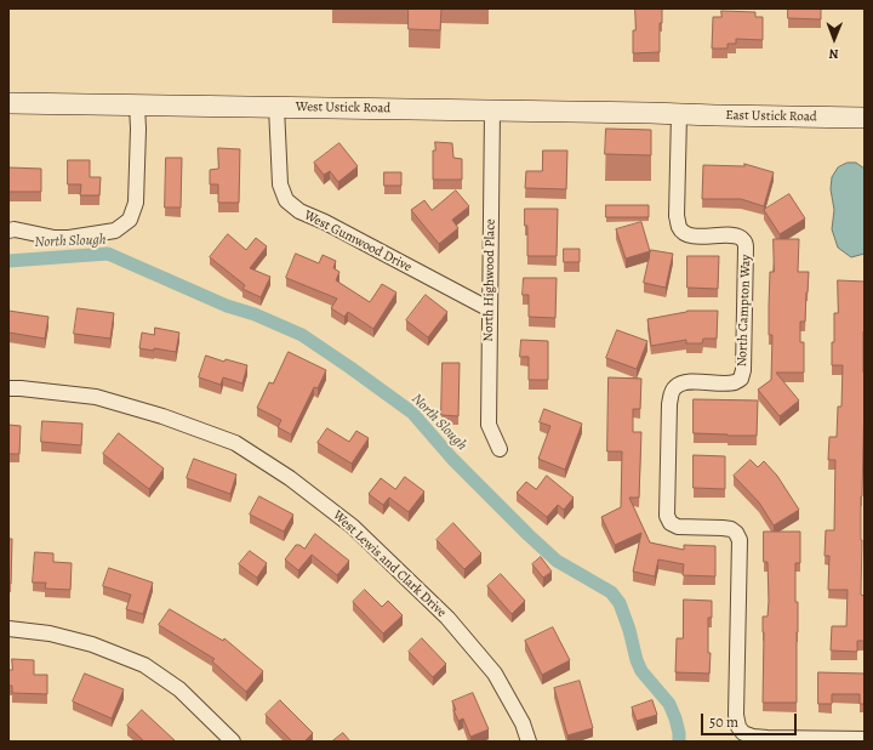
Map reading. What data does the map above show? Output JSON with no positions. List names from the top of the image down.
{
  "streets": {
    "main road": ["West Ustick Road", "East Ustick Road"],
    "street": [
      "West Gumwood Drive",
      "North Highwood Place",
      "North Campton Way",
      "West Lewis and Clark Drive"
    ]
  },
  "crossings": [
    ["West Ustick Road", "East Ustick Road"],
    ["West Ustick Road", "West Gumwood Drive"],
    ["West Ustick Road", "North Highwood Place"],
    ["West Ustick Road", "North Campton Way"],
    ["East Ustick Road", "North Campton Way"],
    ["West Gumwood Drive", "North Highwood Place"]
  ],
  "water": ["North Slough"],
  "scale_bar": "50 m",
  "north": "bottom"
}
